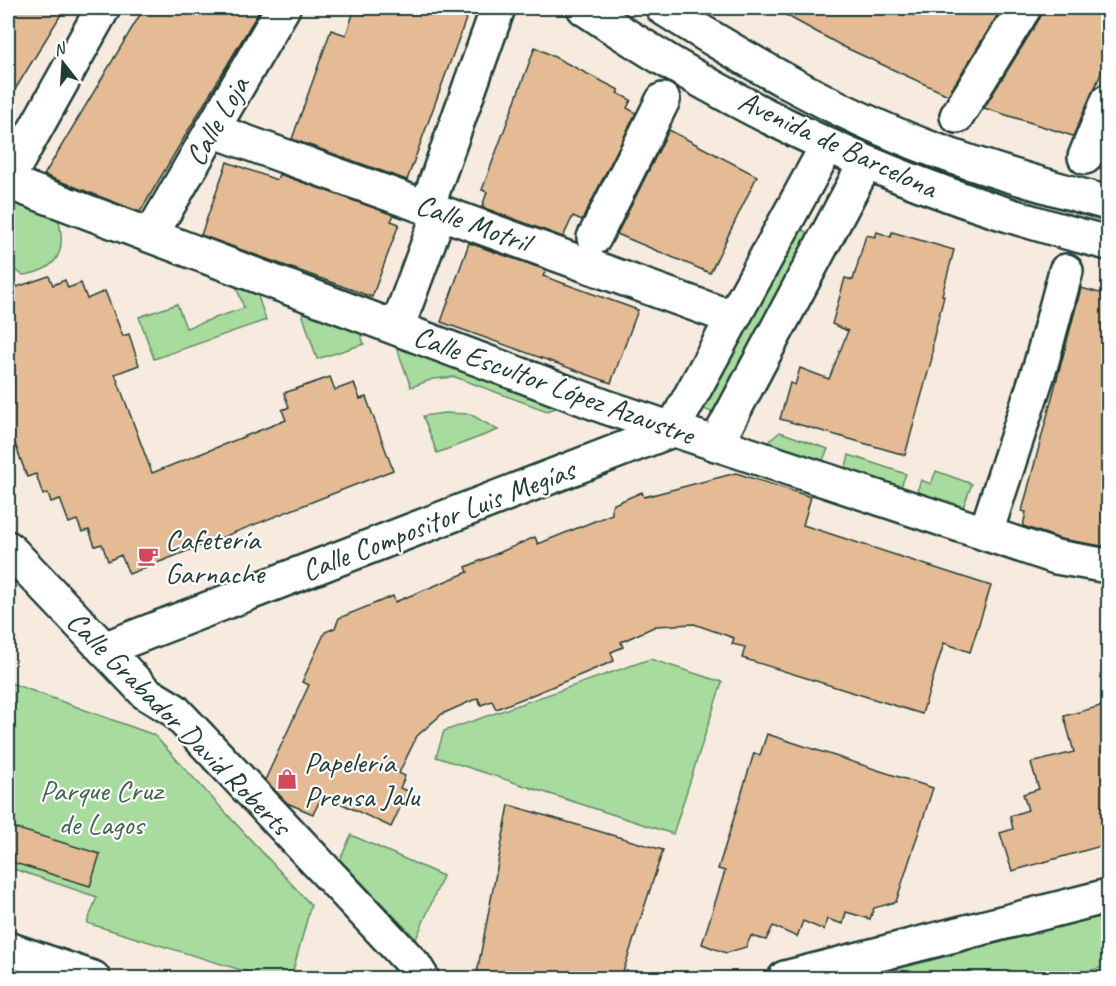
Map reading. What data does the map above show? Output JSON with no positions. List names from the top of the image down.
{
  "streets": {
    "street": [
      "Calle Loja",
      "Avenida de Barcelona",
      "Calle Motril",
      "Calle Escultor López Azaustre",
      "Calle Compositor Luis Megías",
      "Calle Grabador David Roberts"
    ]
  },
  "crossings": [
    ["Calle Loja", "Calle Motril"],
    ["Calle Loja", "Calle Escultor López Azaustre"],
    ["Calle Escultor López Azaustre", "Calle Compositor Luis Megías"],
    ["Calle Compositor Luis Megías", "Calle Grabador David Roberts"]
  ],
  "parks": ["Parque Cruz de Lagos"],
  "places": {
    "cafe": ["Cafetería Garnache"],
    "shop": ["Papelería Prensa Jalu"]
  },
  "north": "top"
}
